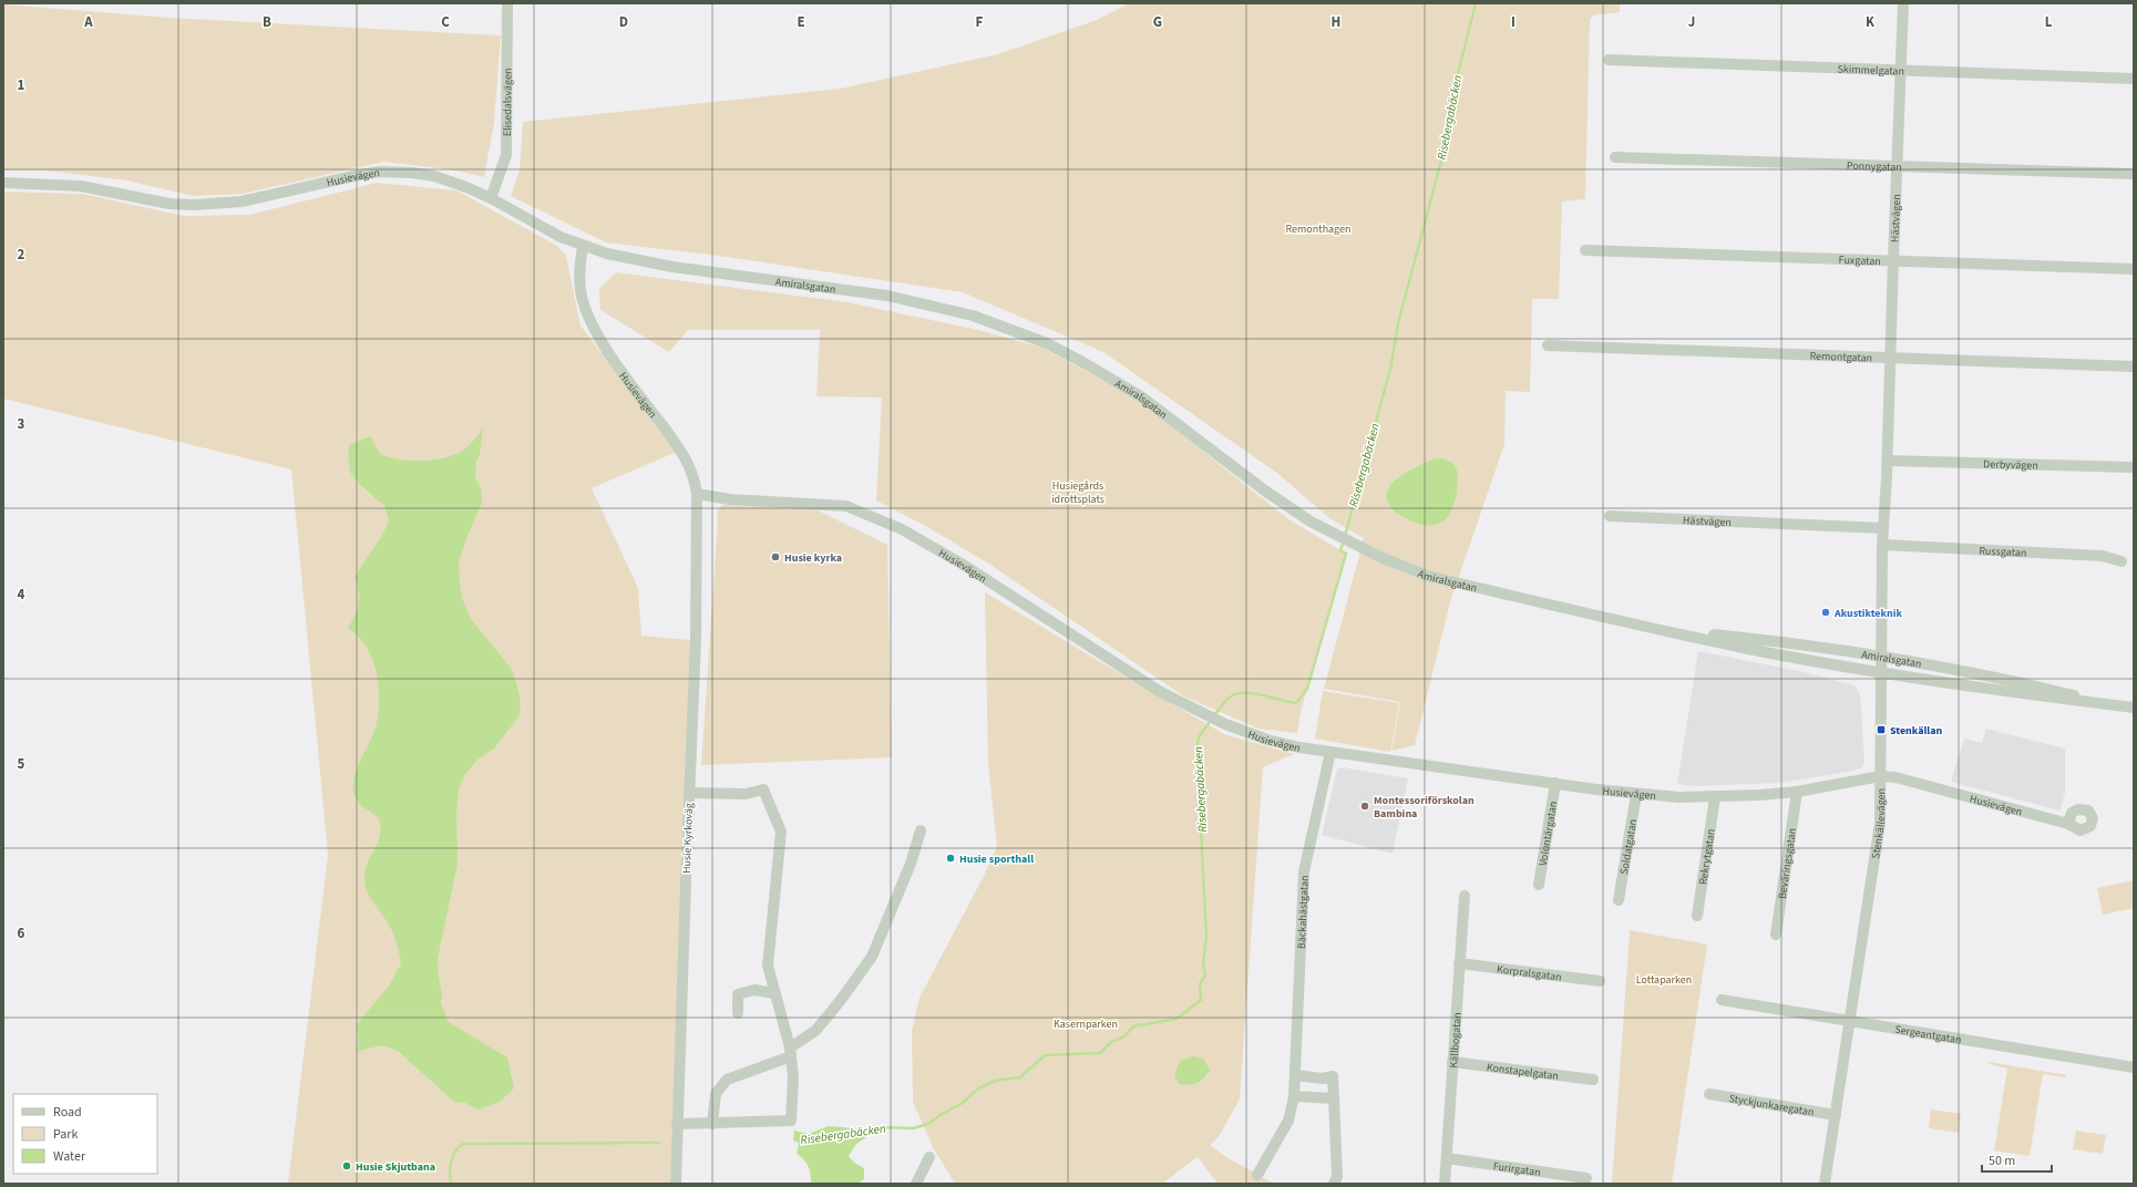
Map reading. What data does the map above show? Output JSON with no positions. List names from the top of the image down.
{
  "streets": {
    "street": [
      "Skimmelgatan",
      "Elisedalsvägen",
      "Ponnygatan",
      "Husievägen",
      "Hästvägen",
      "Fuxgatan",
      "Amiralsgatan",
      "Remontgatan",
      "Derbyvägen",
      "Russgatan",
      "Stenkällevägen",
      "Volontärgatan",
      "Husie Kyrkoväg",
      "Soldatgatan",
      "Rekrytgatan",
      "Beväringsgatan",
      "Bäckahästgatan",
      "Korpralsgatan",
      "Sergeantgatan",
      "Källbogatan",
      "Konstapelgatan",
      "Styckjunkaregatan",
      "Furirgatan"
    ]
  },
  "crossings": [
    ["Skimmelgatan", "Hästvägen"],
    ["Elisedalsvägen", "Husievägen"],
    ["Ponnygatan", "Hästvägen"],
    ["Husievägen", "Amiralsgatan"],
    ["Husievägen", "Stenkällevägen"],
    ["Husievägen", "Volontärgatan"],
    ["Husievägen", "Husie Kyrkoväg"],
    ["Husievägen", "Soldatgatan"],
    ["Husievägen", "Rekrytgatan"],
    ["Husievägen", "Beväringsgatan"],
    ["Husievägen", "Bäckahästgatan"],
    ["Hästvägen", "Fuxgatan"],
    ["Hästvägen", "Remontgatan"],
    ["Hästvägen", "Derbyvägen"],
    ["Hästvägen", "Stenkällevägen"],
    ["Amiralsgatan", "Stenkällevägen"],
    ["Derbyvägen", "Stenkällevägen"],
    ["Russgatan", "Stenkällevägen"],
    ["Stenkällevägen", "Sergeantgatan"],
    ["Stenkällevägen", "Styckjunkaregatan"],
    ["Korpralsgatan", "Källbogatan"],
    ["Källbogatan", "Konstapelgatan"],
    ["Källbogatan", "Furirgatan"]
  ],
  "water": ["Risebergabäcken"],
  "parks": [
    "Remonthagen",
    "Husiegårds idrottsplats",
    "Lottaparken",
    "Kasernparken"
  ],
  "places": {
    "other": [
      "Husie kyrka",
      "Akustikteknik",
      "Montessoriförskolan Bambina",
      "Husie sporthall",
      "Husie Skjutbana"
    ],
    "transit": ["Stenkällan"]
  },
  "legend": ["Road", "Park", "Water"],
  "scale_bar": "50 m",
  "grid": {
    "columns": [
      "A",
      "B",
      "C",
      "D",
      "E",
      "F",
      "G",
      "H",
      "I",
      "J",
      "K",
      "L"
    ],
    "rows": [
      "1",
      "2",
      "3",
      "4",
      "5",
      "6"
    ]
  }
}
